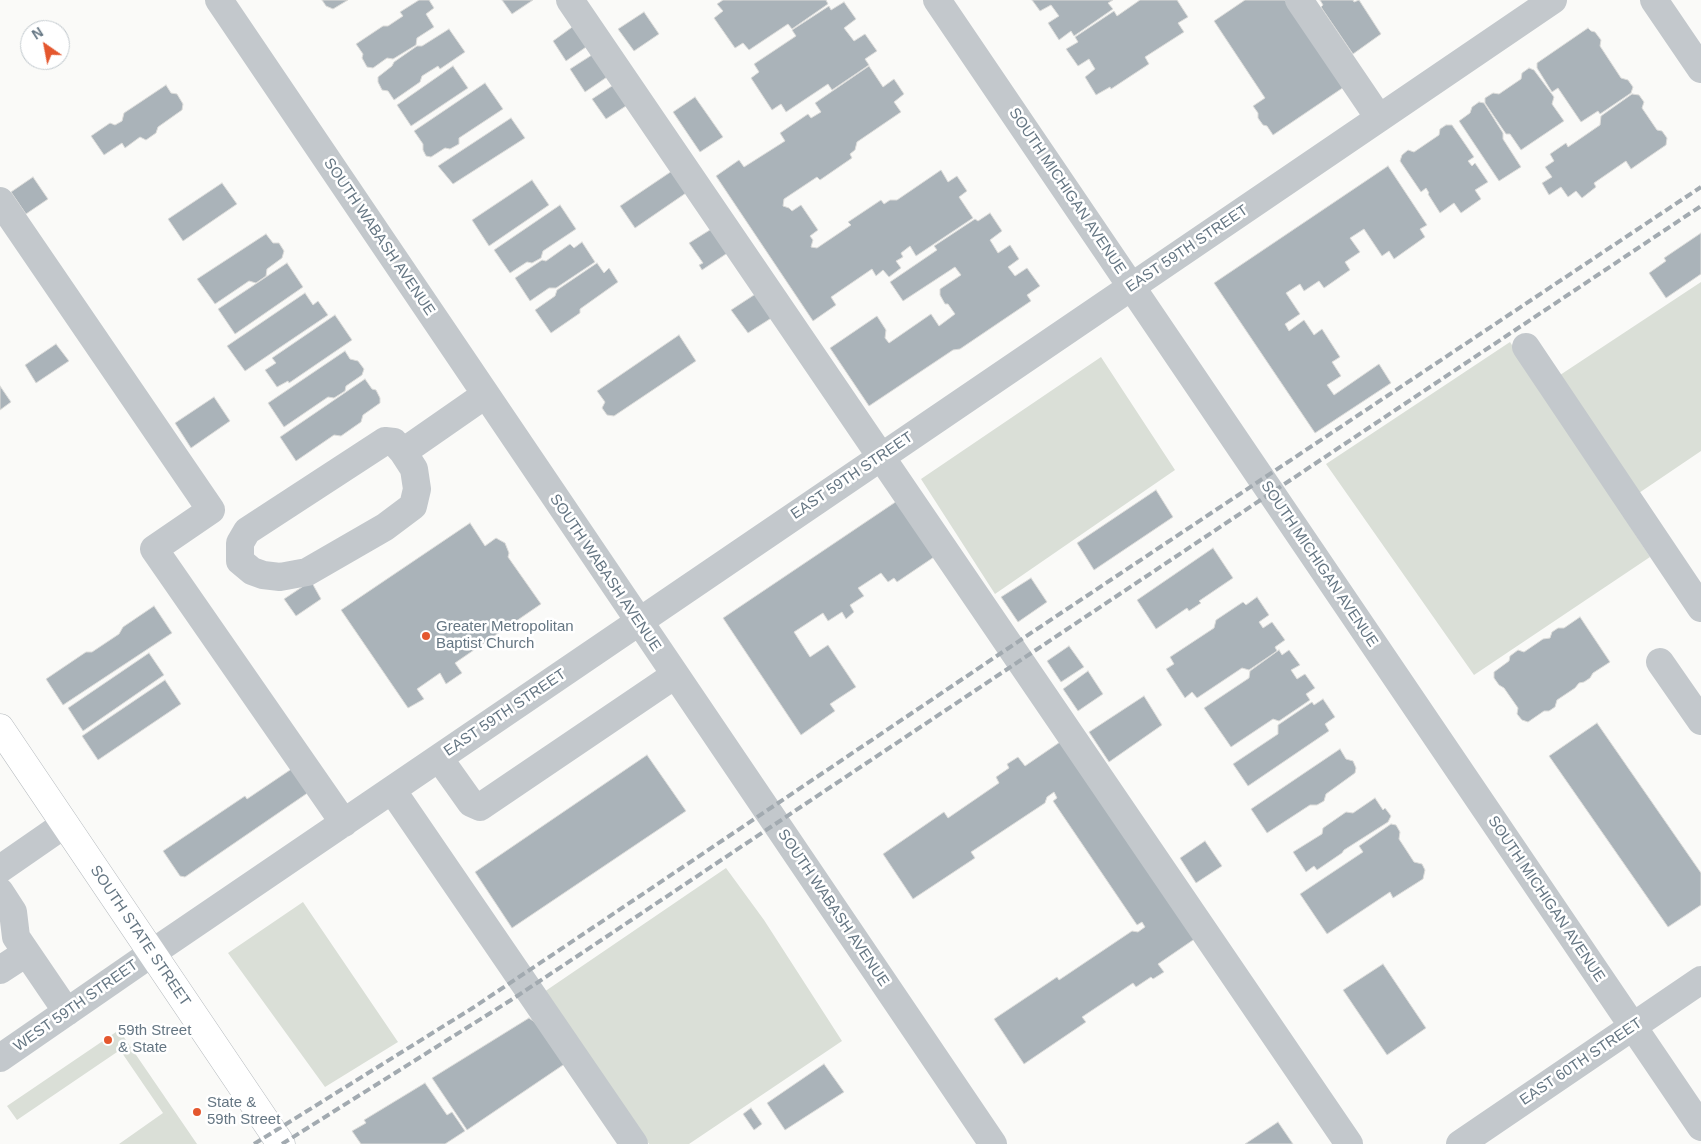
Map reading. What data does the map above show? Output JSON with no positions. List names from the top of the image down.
{
  "streets": {
    "main road": ["SOUTH STATE STREET"],
    "street": [
      "SOUTH MICHIGAN AVENUE",
      "SOUTH WABASH AVENUE",
      "EAST 59TH STREET",
      "WEST 59TH STREET",
      "EAST 60TH STREET"
    ]
  },
  "crossings": [
    ["SOUTH MICHIGAN AVENUE", "EAST 59TH STREET"],
    ["SOUTH MICHIGAN AVENUE", "EAST 60TH STREET"],
    ["SOUTH WABASH AVENUE", "EAST 59TH STREET"],
    ["EAST 59TH STREET", "SOUTH STATE STREET"],
    ["EAST 59TH STREET", "WEST 59TH STREET"],
    ["SOUTH STATE STREET", "WEST 59TH STREET"]
  ],
  "places": ["Greater Metropolitan Baptist Church", "59th Street & State", "State & 59th Street"],
  "north": "top left"
}
